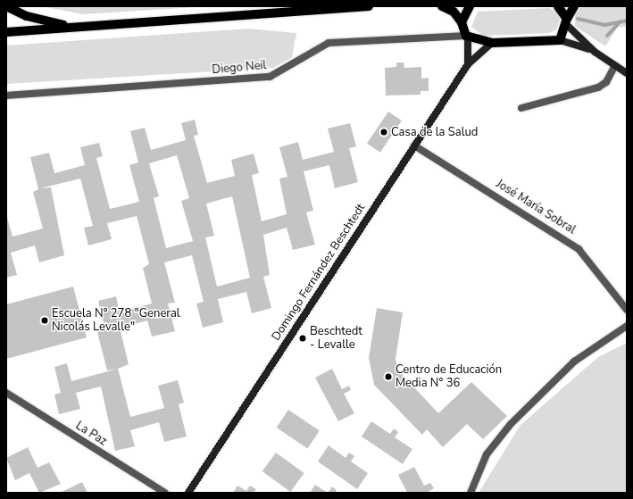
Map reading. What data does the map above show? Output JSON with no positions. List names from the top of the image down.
{
  "streets": {
    "street": [
      "Diego Neil",
      "José María Sobral",
      "Domingo Fernández Beschtedt",
      "La Paz"
    ]
  },
  "crossings": [
    ["José María Sobral", "Domingo Fernández Beschtedt"]
  ],
  "places": [
    "Casa de la Salud",
    "Escuela N° 278 \"General Nicolás Levalle\"",
    "Beschtedt - Levalle",
    "Centro de Educación Media N° 36"
  ]
}
